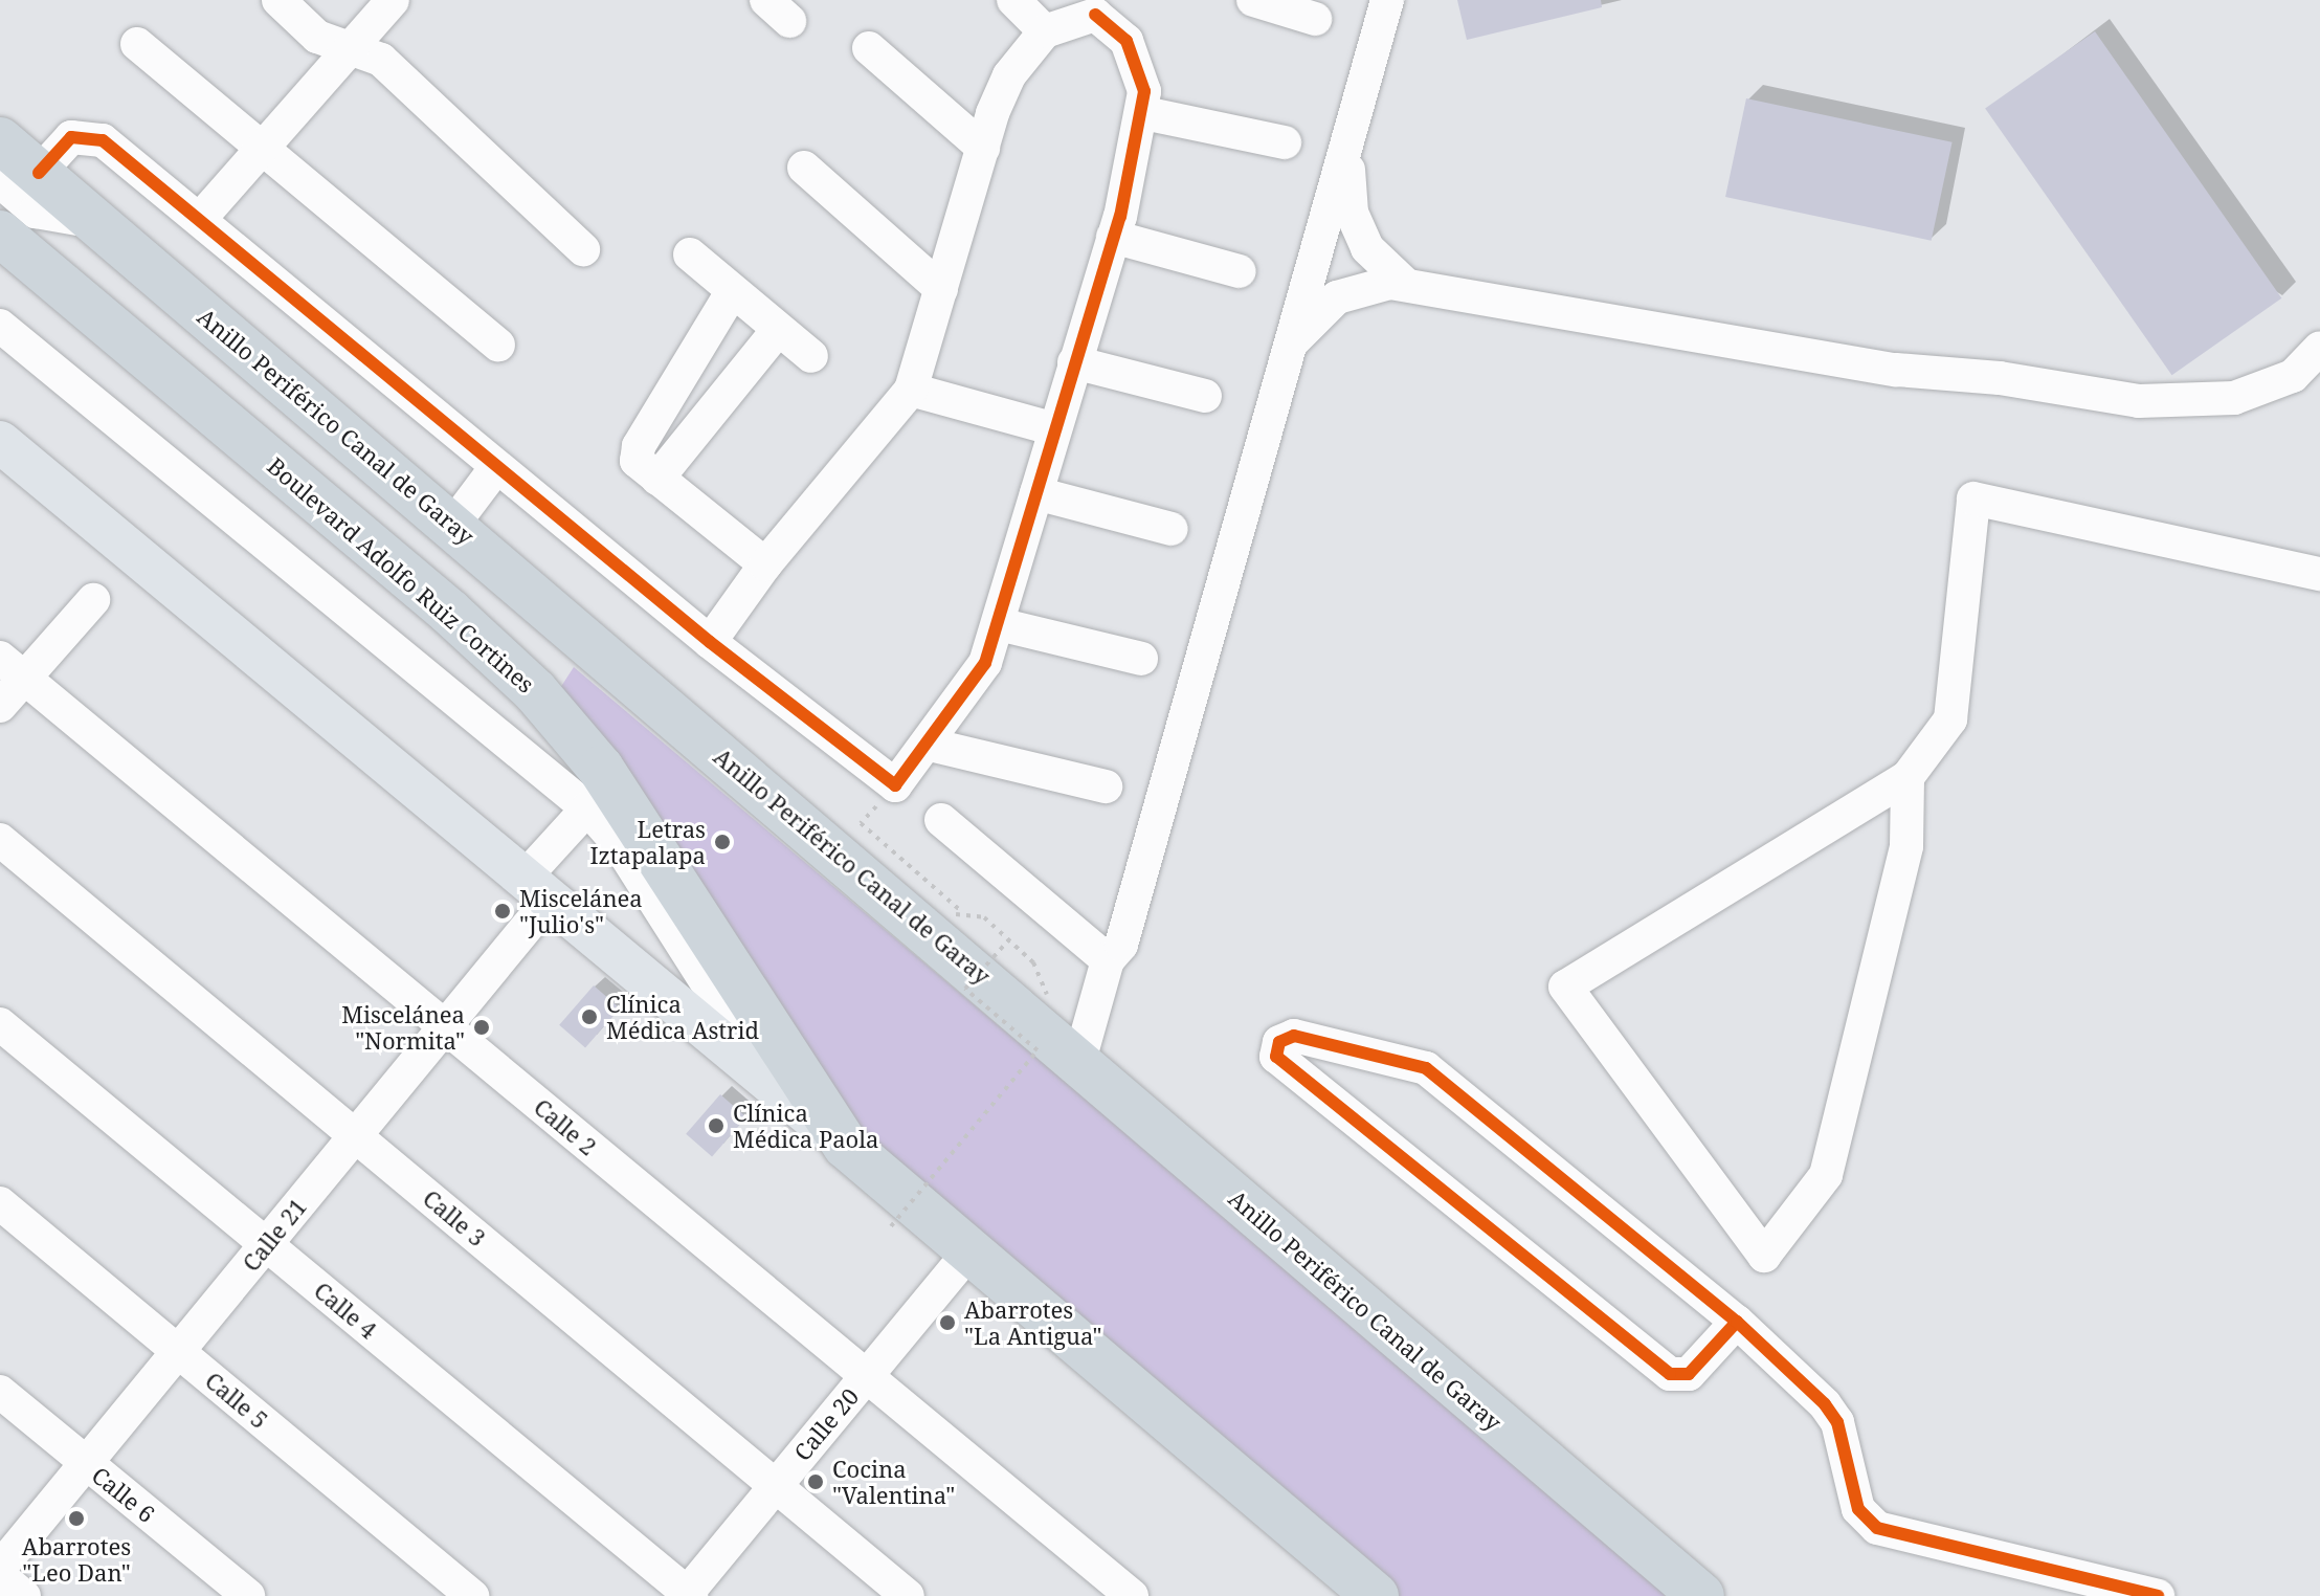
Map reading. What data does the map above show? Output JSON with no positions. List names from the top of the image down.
{
  "streets": {
    "highway": ["Anillo Periférico Canal de Garay", "Boulevard Adolfo Ruiz Cortines"],
    "street": [
      "Calle 2",
      "Calle 3",
      "Calle 21",
      "Calle 4",
      "Calle 5",
      "Calle 20",
      "Calle 6"
    ]
  },
  "crossings": [
    ["Calle 2", "Calle 21"],
    ["Calle 2", "Calle 20"],
    ["Calle 3", "Calle 21"],
    ["Calle 3", "Calle 20"],
    ["Calle 21", "Calle 4"],
    ["Calle 21", "Calle 5"],
    ["Calle 21", "Calle 6"],
    ["Calle 4", "Calle 20"]
  ],
  "places": [
    "Letras Iztapalapa",
    "Miscelánea \"Julio's\"",
    "Clínica Médica Astrid",
    "Miscelánea \"Normita\"",
    "Clínica Médica Paola",
    "Abarrotes \"La Antigua\"",
    "Cocina \"Valentina\"",
    "Abarrotes \"Leo Dan\""
  ]
}
